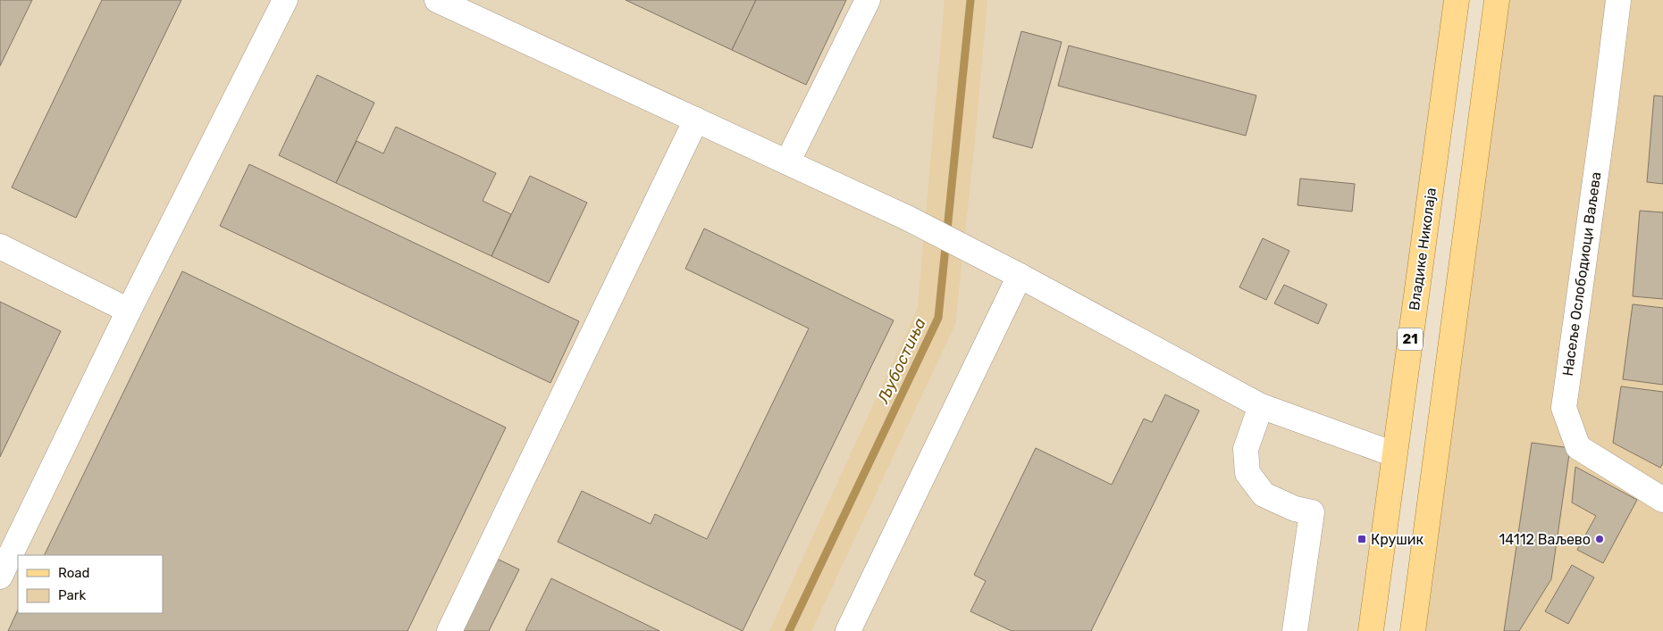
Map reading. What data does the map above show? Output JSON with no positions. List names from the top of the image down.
{
  "streets": {
    "main road": ["Владике Николаја", "21"],
    "lane": ["Насеље Ослободиоци Ваљева"]
  },
  "water": ["Љубостиња"],
  "places": {
    "transit": ["Крушик"],
    "other": ["14112 Ваљево"]
  },
  "legend": ["Road", "Park"]
}
